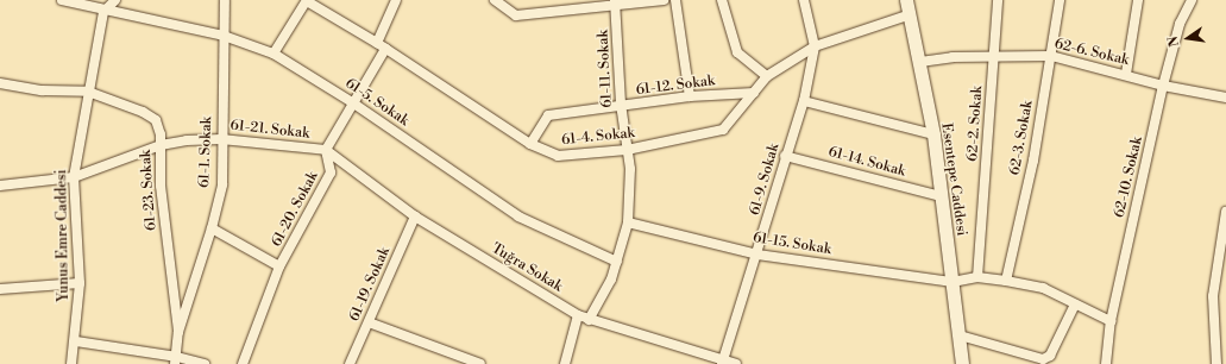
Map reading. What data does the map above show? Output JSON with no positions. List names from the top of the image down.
{
  "streets": {
    "street": [
      "62-6. Sokak",
      "61-11. Sokak",
      "61-12. Sokak",
      "61-5. Sokak",
      "62-2. Sokak",
      "61-21. Sokak",
      "61-4. Sokak",
      "62-3. Sokak",
      "61-1. Sokak",
      "61-14. Sokak",
      "62-10. Sokak",
      "61-9. Sokak",
      "Esentepe Caddesi",
      "61-23. Sokak",
      "61-20. Sokak",
      "Yunus Emre Caddesi",
      "61-15. Sokak",
      "Tuğra Sokak",
      "61-19. Sokak"
    ]
  },
  "crossings": [
    ["62-6. Sokak", "62-2. Sokak"],
    ["62-6. Sokak", "62-3. Sokak"],
    ["62-6. Sokak", "62-10. Sokak"],
    ["62-6. Sokak", "Esentepe Caddesi"],
    ["61-11. Sokak", "61-12. Sokak"],
    ["61-11. Sokak", "61-5. Sokak"],
    ["61-11. Sokak", "61-4. Sokak"],
    ["61-11. Sokak", "61-15. Sokak"],
    ["61-11. Sokak", "Tuğra Sokak"],
    ["61-12. Sokak", "61-4. Sokak"],
    ["61-5. Sokak", "61-1. Sokak"],
    ["61-5. Sokak", "Yunus Emre Caddesi"],
    ["62-2. Sokak", "61-15. Sokak"],
    ["61-21. Sokak", "61-1. Sokak"],
    ["61-21. Sokak", "61-23. Sokak"],
    ["61-21. Sokak", "61-20. Sokak"],
    ["61-21. Sokak", "Yunus Emre Caddesi"],
    ["61-21. Sokak", "Tuğra Sokak"],
    ["61-4. Sokak", "61-9. Sokak"],
    ["61-4. Sokak", "Esentepe Caddesi"],
    ["62-3. Sokak", "61-15. Sokak"],
    ["61-1. Sokak", "61-23. Sokak"],
    ["61-14. Sokak", "61-9. Sokak"],
    ["61-14. Sokak", "Esentepe Caddesi"],
    ["62-10. Sokak", "61-15. Sokak"],
    ["61-9. Sokak", "61-15. Sokak"],
    ["61-9. Sokak", "Tuğra Sokak"],
    ["Esentepe Caddesi", "61-15. Sokak"],
    ["61-23. Sokak", "Yunus Emre Caddesi"],
    ["61-20. Sokak", "Tuğra Sokak"],
    ["Tuğra Sokak", "61-19. Sokak"]
  ],
  "north": "left"
}
